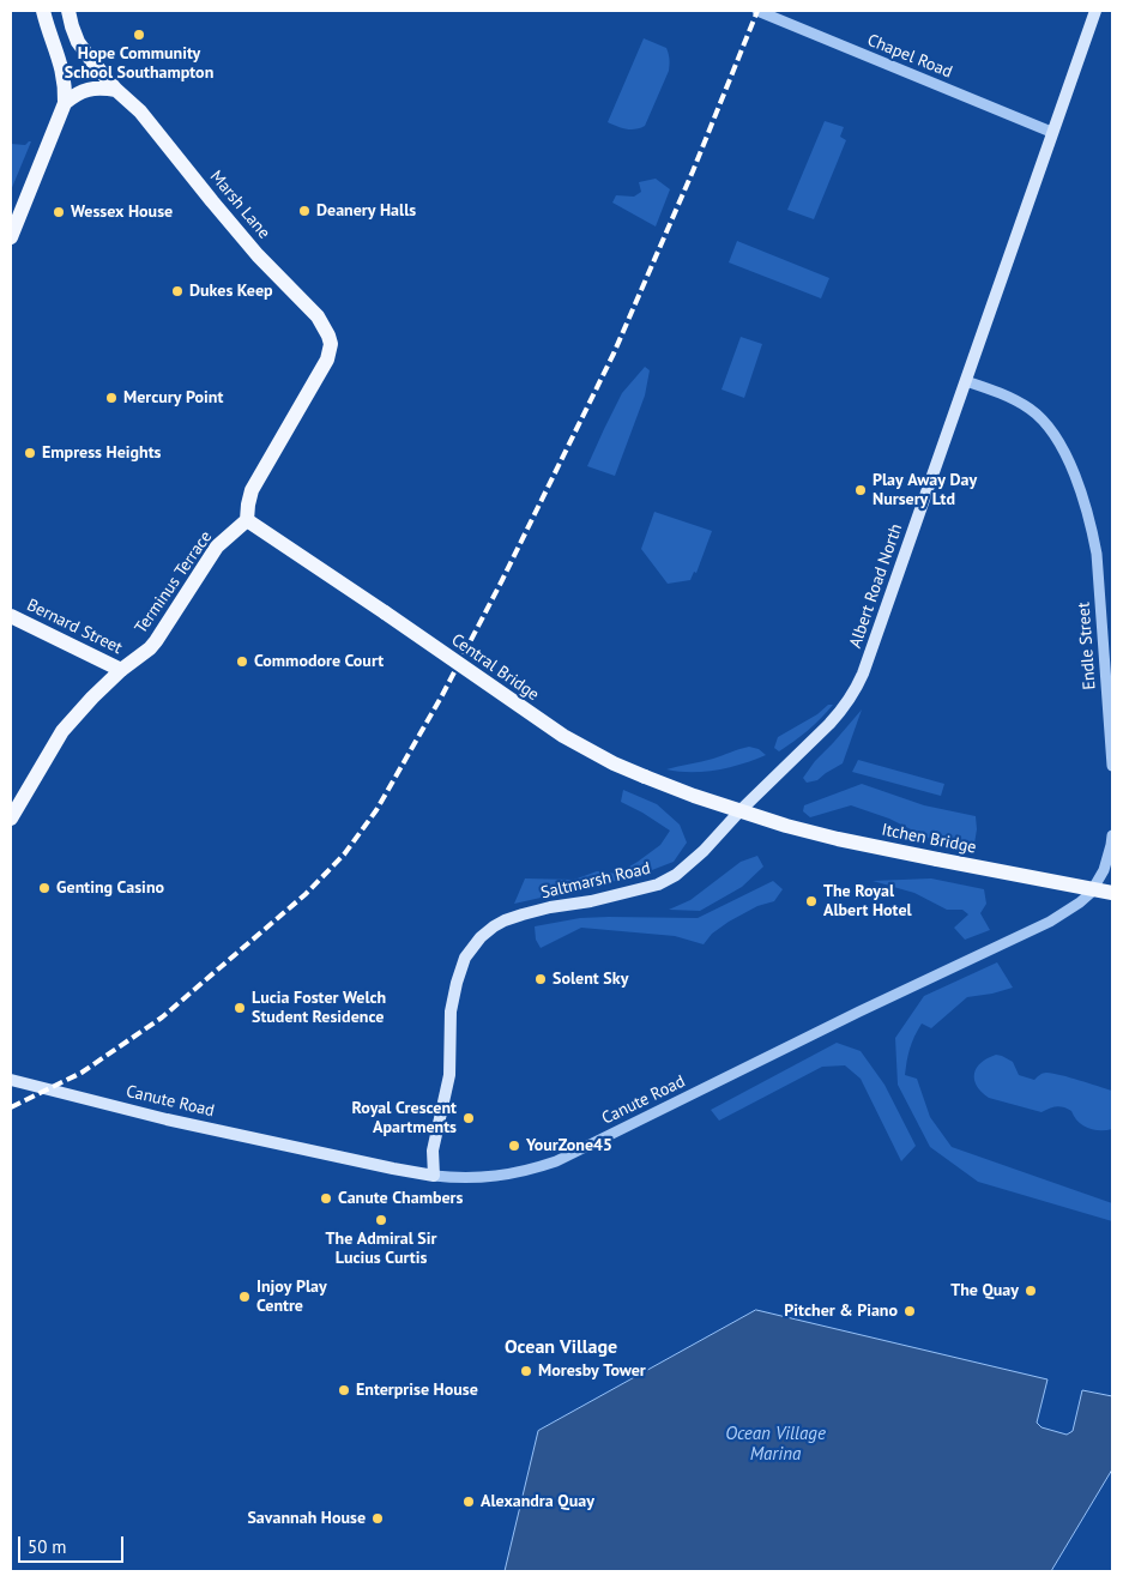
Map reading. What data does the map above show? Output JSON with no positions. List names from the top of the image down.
{
  "streets": {
    "main road": [
      "Marsh Lane",
      "Terminus Terrace",
      "Albert Road North",
      "Bernard Street",
      "Central Bridge",
      "Itchen Bridge",
      "Saltmarsh Road",
      "Canute Road"
    ],
    "street": ["Chapel Road", "Endle Street"]
  },
  "crossings": [
    ["Chapel Road", "Albert Road North"],
    ["Marsh Lane", "Terminus Terrace"],
    ["Marsh Lane", "Central Bridge"],
    ["Terminus Terrace", "Bernard Street"],
    ["Terminus Terrace", "Central Bridge"],
    ["Albert Road North", "Endle Street"],
    ["Albert Road North", "Central Bridge"],
    ["Albert Road North", "Itchen Bridge"],
    ["Albert Road North", "Saltmarsh Road"],
    ["Central Bridge", "Itchen Bridge"],
    ["Central Bridge", "Saltmarsh Road"],
    ["Itchen Bridge", "Saltmarsh Road"],
    ["Saltmarsh Road", "Canute Road"]
  ],
  "districts": ["Ocean Village"],
  "water": ["Ocean Village Marina"],
  "places": [
    "Hope Community School Southampton",
    "Deanery Halls",
    "Wessex House",
    "Dukes Keep",
    "Mercury Point",
    "Empress Heights",
    "Play Away Day Nursery Ltd",
    "Commodore Court",
    "Genting Casino",
    "The Royal Albert Hotel",
    "Solent Sky",
    "Lucia Foster Welch Student Residence",
    "Royal Crescent Apartments",
    "YourZone45",
    "Canute Chambers",
    "The Admiral Sir Lucius Curtis",
    "The Quay",
    "Injoy Play Centre",
    "Pitcher & Piano",
    "Moresby Tower",
    "Enterprise House",
    "Alexandra Quay",
    "Savannah House"
  ],
  "scale_bar": "50 m"
}
